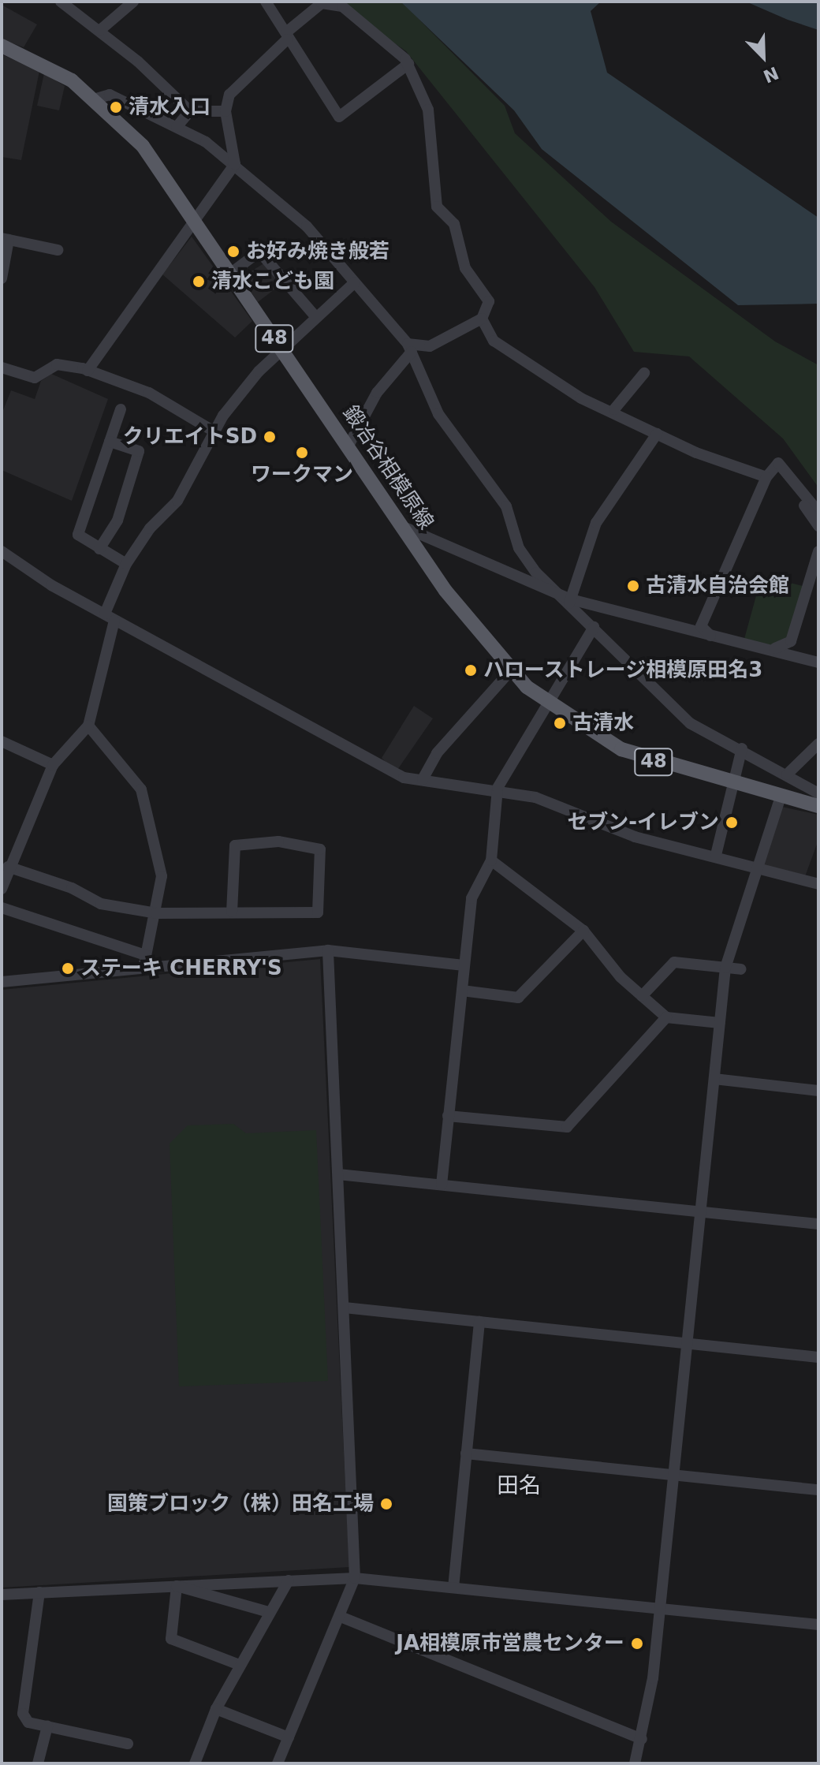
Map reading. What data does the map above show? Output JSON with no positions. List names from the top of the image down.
{
  "streets": {
    "main road": ["48", "鍛冶谷相模原線"]
  },
  "districts": ["田名"],
  "places": [
    "清水入口",
    "お好み焼き般若",
    "清水こども園",
    "クリエイトSD",
    "ワークマン",
    "古清水自治会館",
    "ハローストレージ相模原田名3",
    "古清水",
    "セブン-イレブン",
    "ステーキ CHERRY'S",
    "国策ブロック（株）田名工場",
    "JA相模原市営農センター"
  ],
  "north": "bottom right"
}
